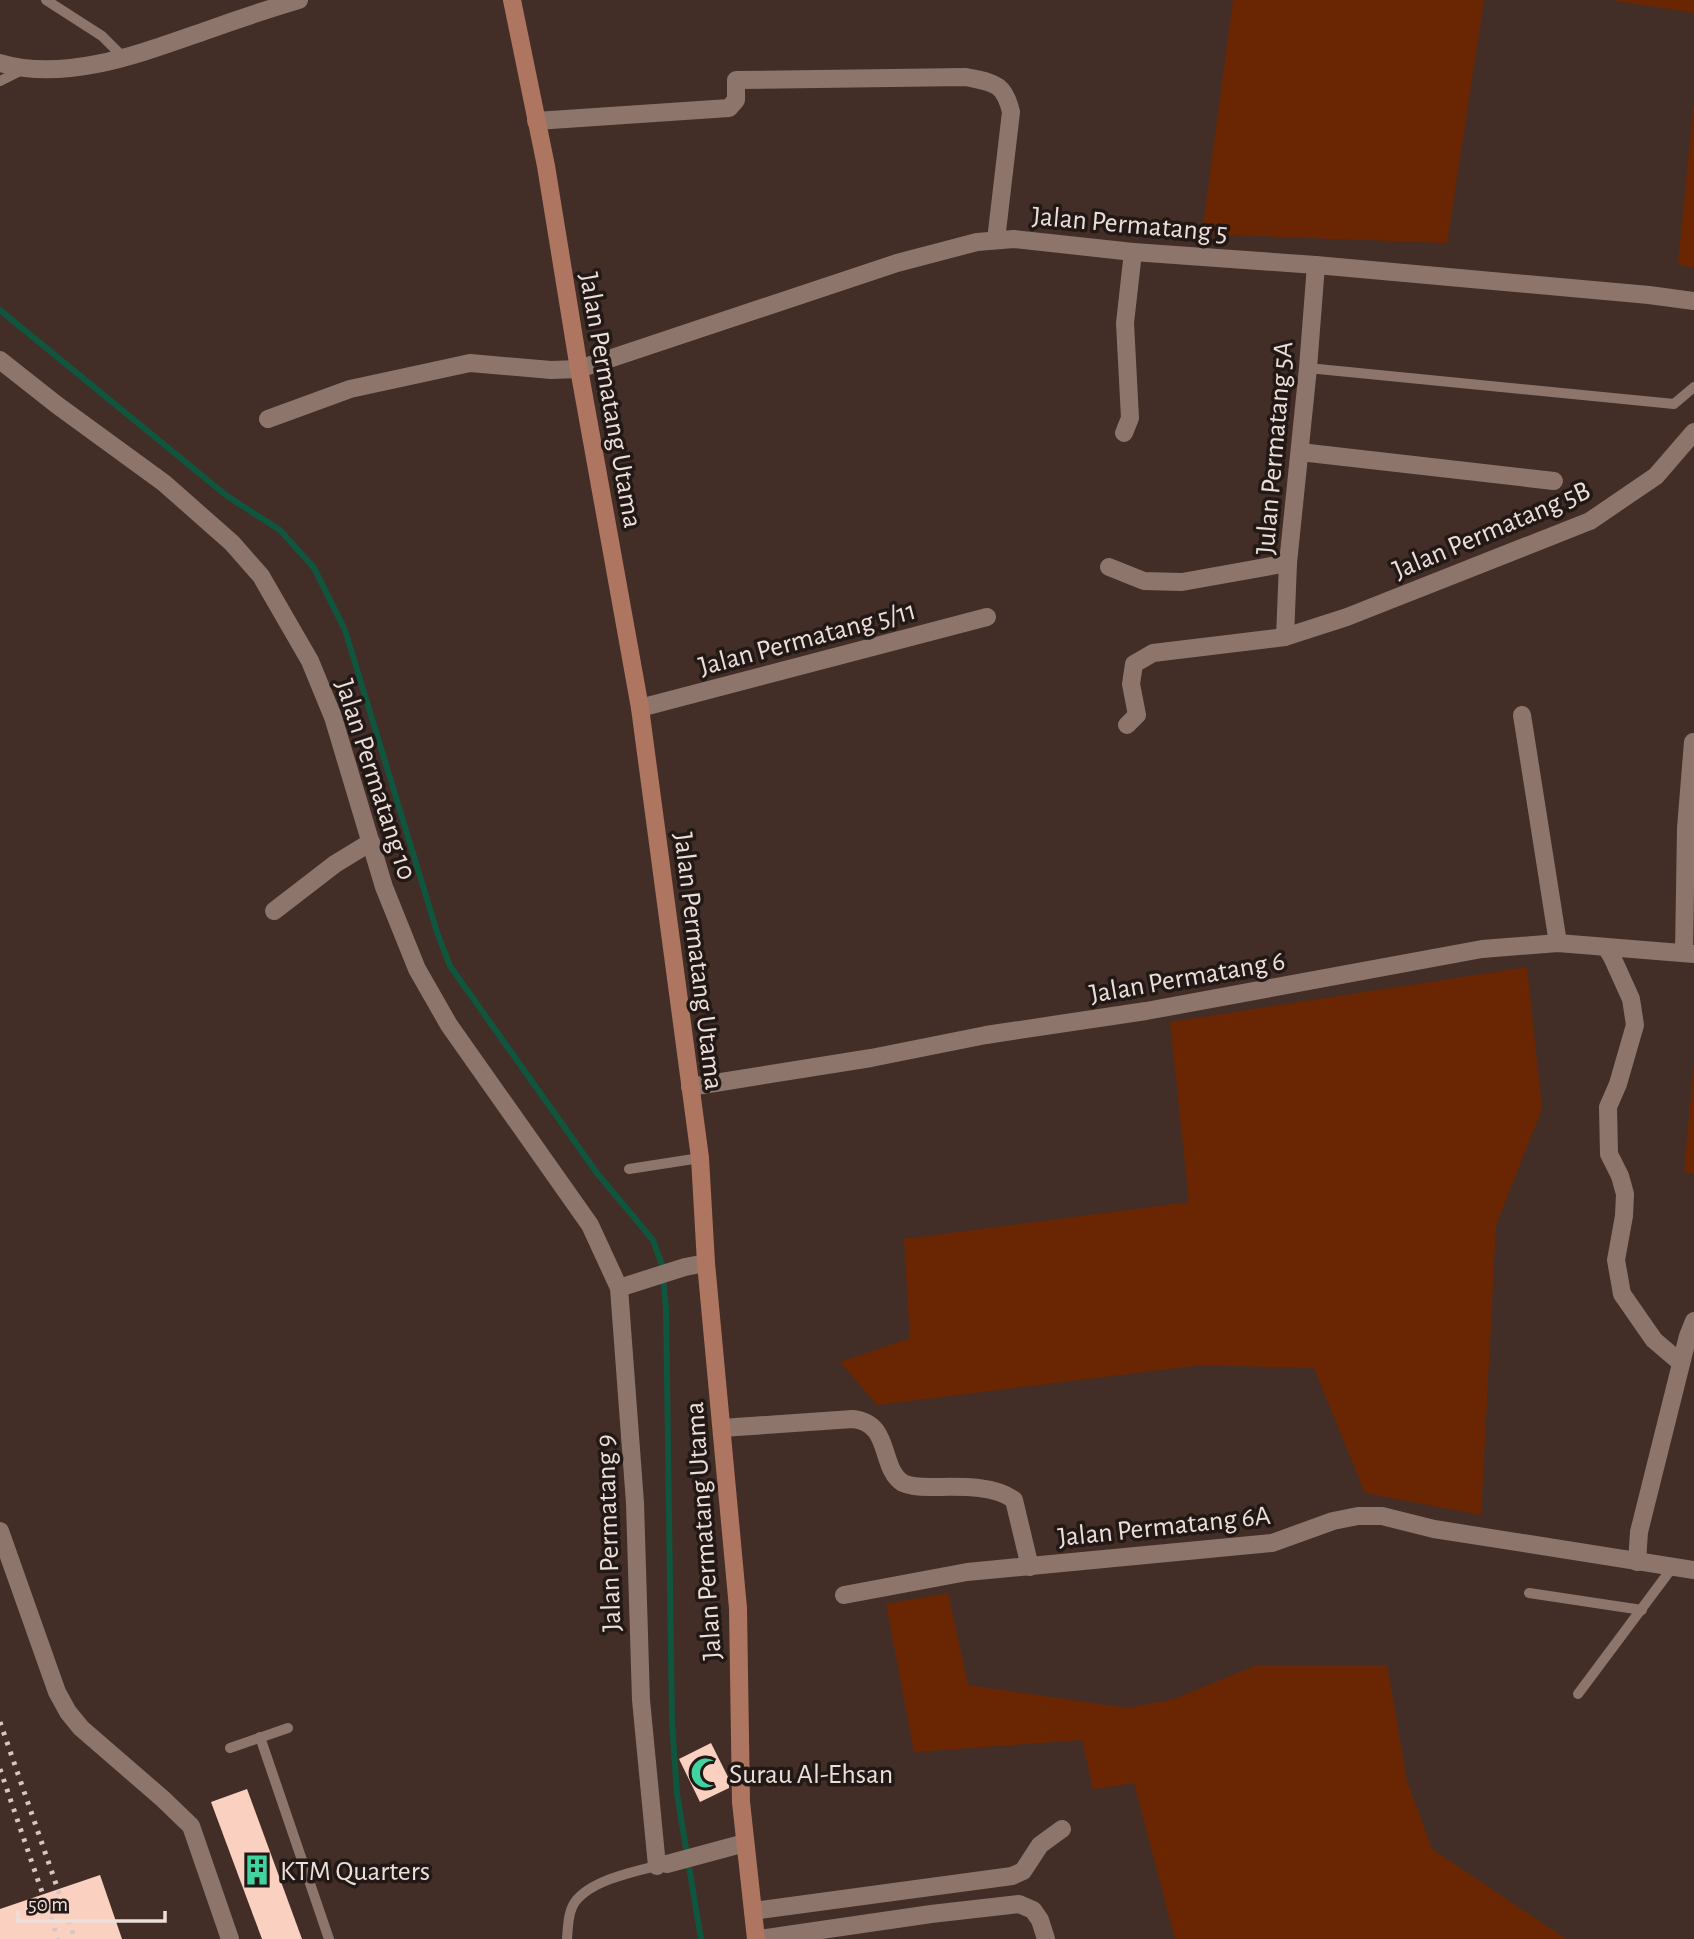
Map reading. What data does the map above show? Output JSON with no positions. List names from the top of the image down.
{
  "streets": {
    "street": [
      "Jalan Permatang 5",
      "Jalan Permatang Utama",
      "Julan Permatang 5A",
      "Jalan Permatang 5B",
      "Jalan Permatang 5/11",
      "Jalan Permatang 10",
      "Jalan Permatang 6",
      "Jalan Permatang 6A",
      "Jalan Permatang 9"
    ]
  },
  "crossings": [
    ["Jalan Permatang 5", "Jalan Permatang Utama"],
    ["Jalan Permatang 5", "Julan Permatang 5A"],
    ["Jalan Permatang Utama", "Jalan Permatang 5/11"],
    ["Jalan Permatang Utama", "Jalan Permatang 6"],
    ["Julan Permatang 5A", "Jalan Permatang 5B"],
    ["Jalan Permatang 10", "Jalan Permatang 9"]
  ],
  "places": {
    "mosque": ["Surau Al-Ehsan"],
    "building": ["KTM Quarters"]
  },
  "scale_bar": "50 m"
}
